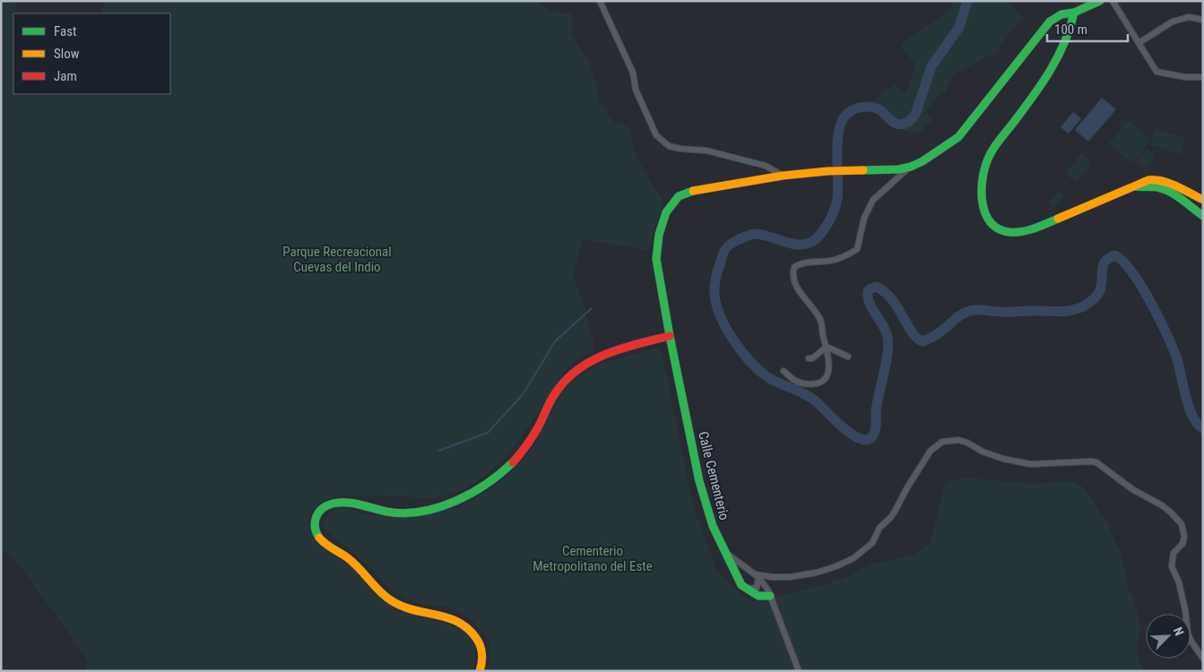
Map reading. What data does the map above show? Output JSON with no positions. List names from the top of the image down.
{
  "streets": {
    "street": ["Calle Cementerio"]
  },
  "parks": ["Parque Recreacional Cuevas del Indio", "Cementerio Metropolitano del Este"],
  "legend": ["Fast", "Slow", "Jam"],
  "scale_bar": "100 m",
  "north": "top right"
}
